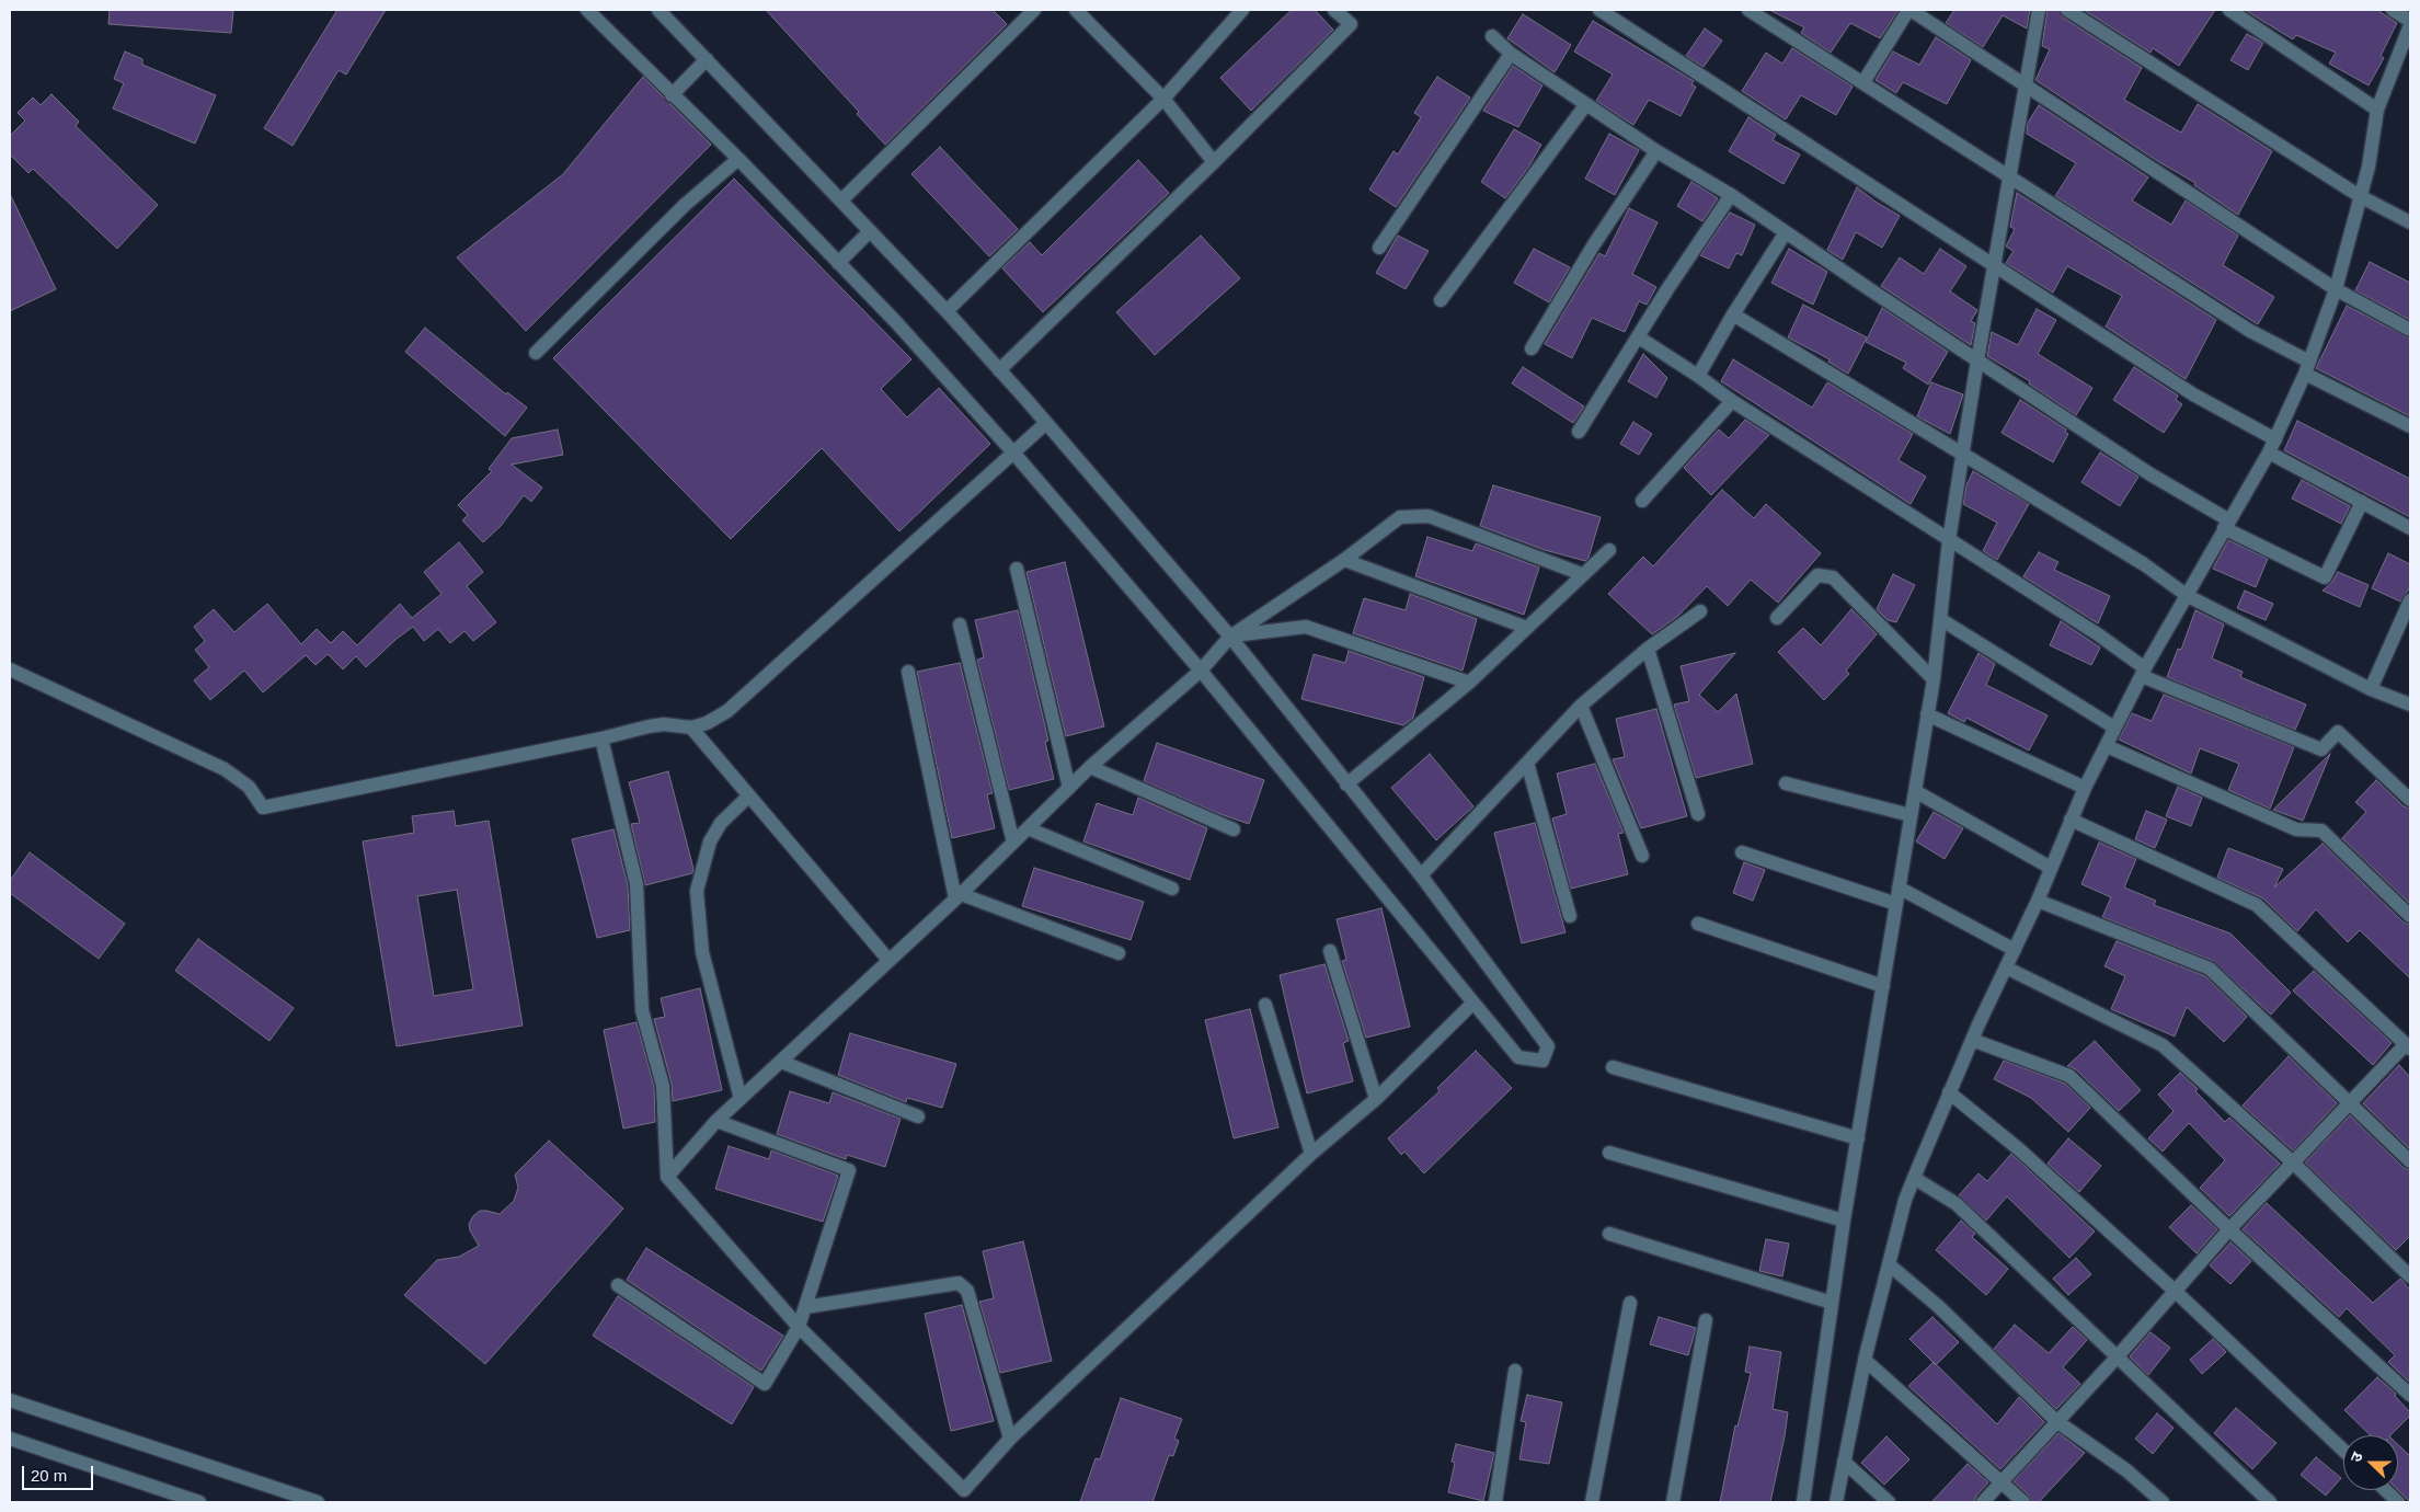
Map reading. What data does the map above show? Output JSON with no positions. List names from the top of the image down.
{
  "scale_bar": "20 m",
  "north": "left"
}
